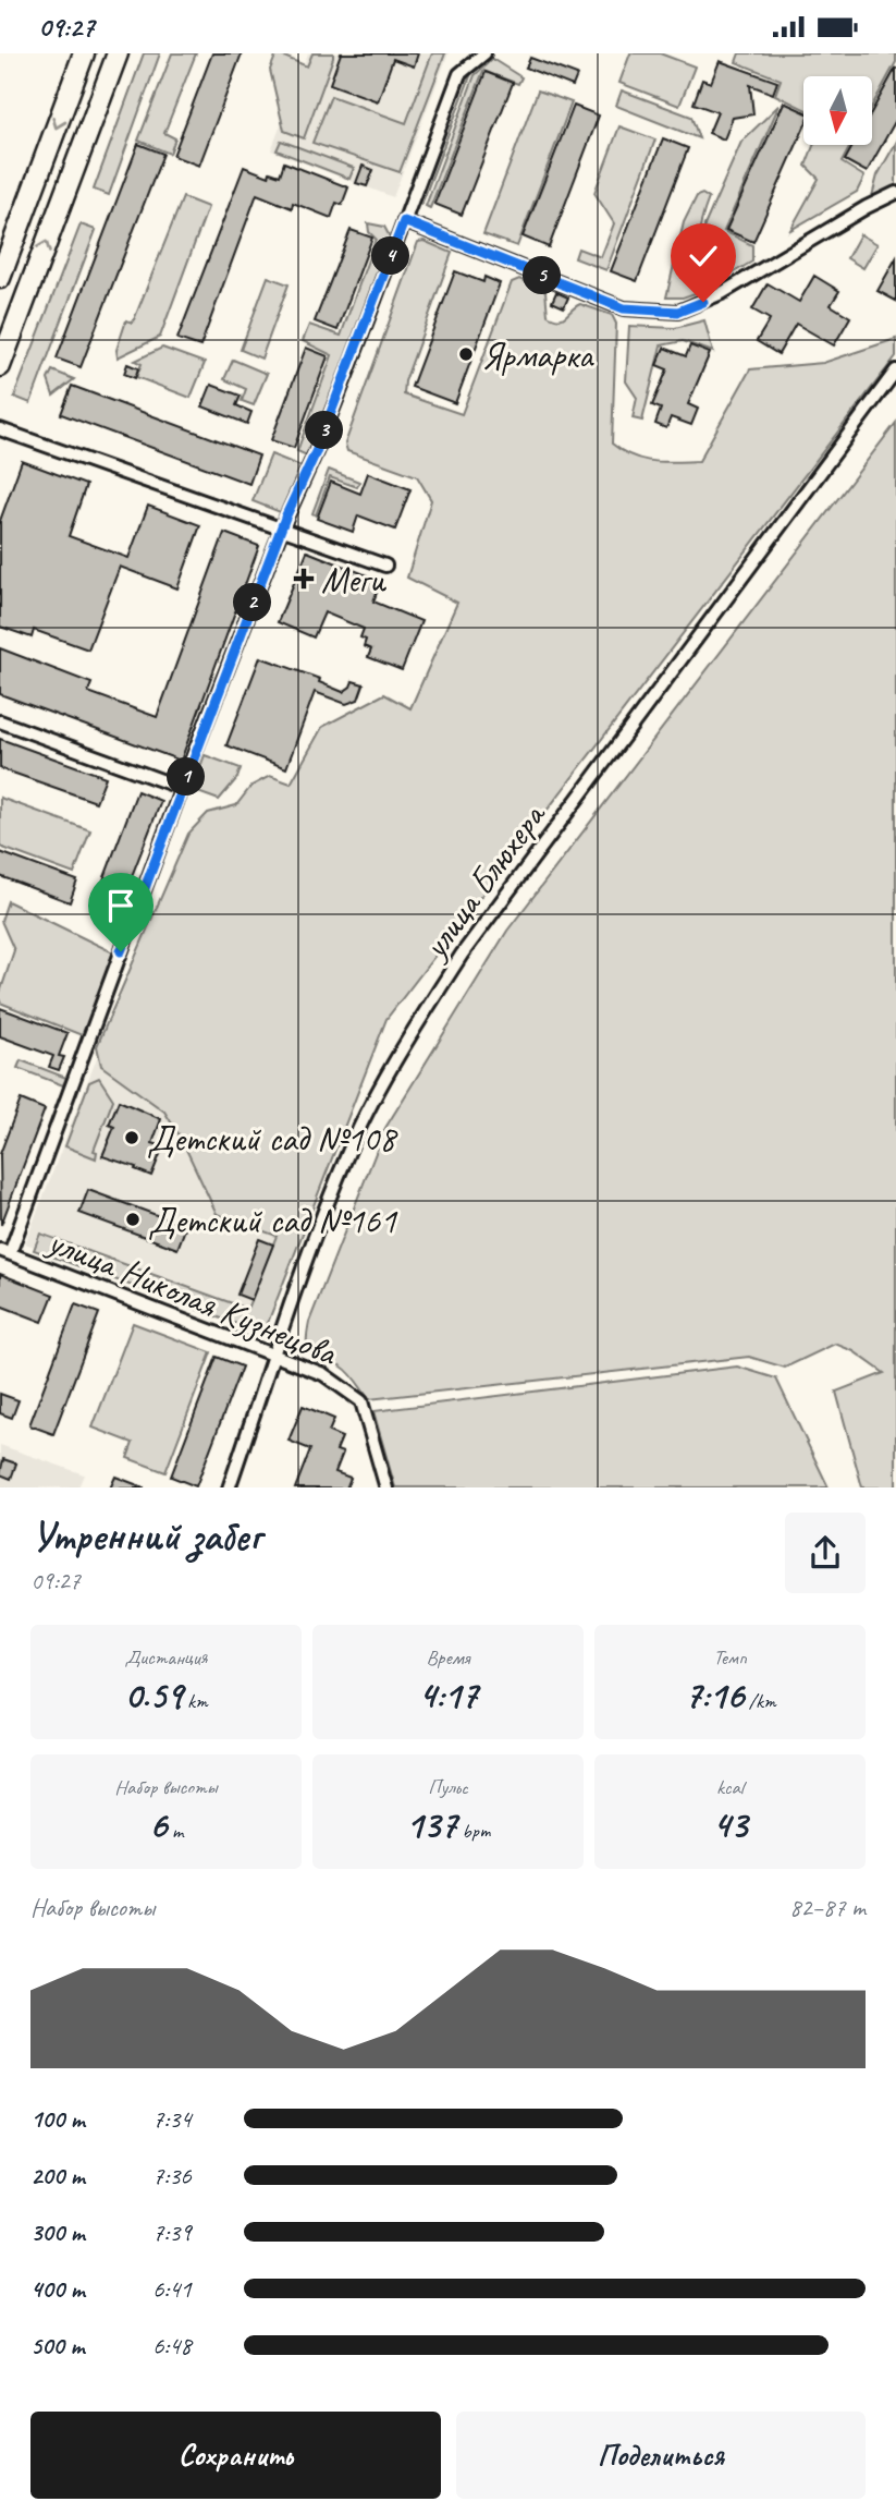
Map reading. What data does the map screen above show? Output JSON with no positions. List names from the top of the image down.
{
  "streets": {
    "street": ["улица Блюхера", "улица Николая Кузнецова"]
  },
  "crossings": [
    ["улица Блюхера", "улица Николая Кузнецова"]
  ],
  "places": {
    "other": ["Ярмарка", "Детский сад №108", "Детский сад №161"],
    "health": ["Меги"]
  },
  "north": "bottom",
  "page": {
    "status": "09:27",
    "pins": [
      "4",
      "5",
      "3",
      "2",
      "1"
    ],
    "heading": ["Утренний забег", "09:27"],
    "stats": [
      ["Дистанция", "0.59 km"],
      ["Время", "4:17"],
      ["Темп", "7:16 /km"],
      ["Набор высоты", "6 m"],
      ["Пульс", "137 bpm"],
      ["kcal", "43"]
    ],
    "chart": ["Набор высоты", "82–87 m"],
    "list": [
      {
        "name": "100 m",
        "note": "7:34"
      },
      {
        "name": "200 m",
        "note": "7:36"
      },
      {
        "name": "300 m",
        "note": "7:39"
      },
      {
        "name": "400 m",
        "note": "6:41"
      },
      {
        "name": "500 m",
        "note": "6:48"
      }
    ],
    "buttons": ["Сохранить", "Поделиться"]
  }
}
